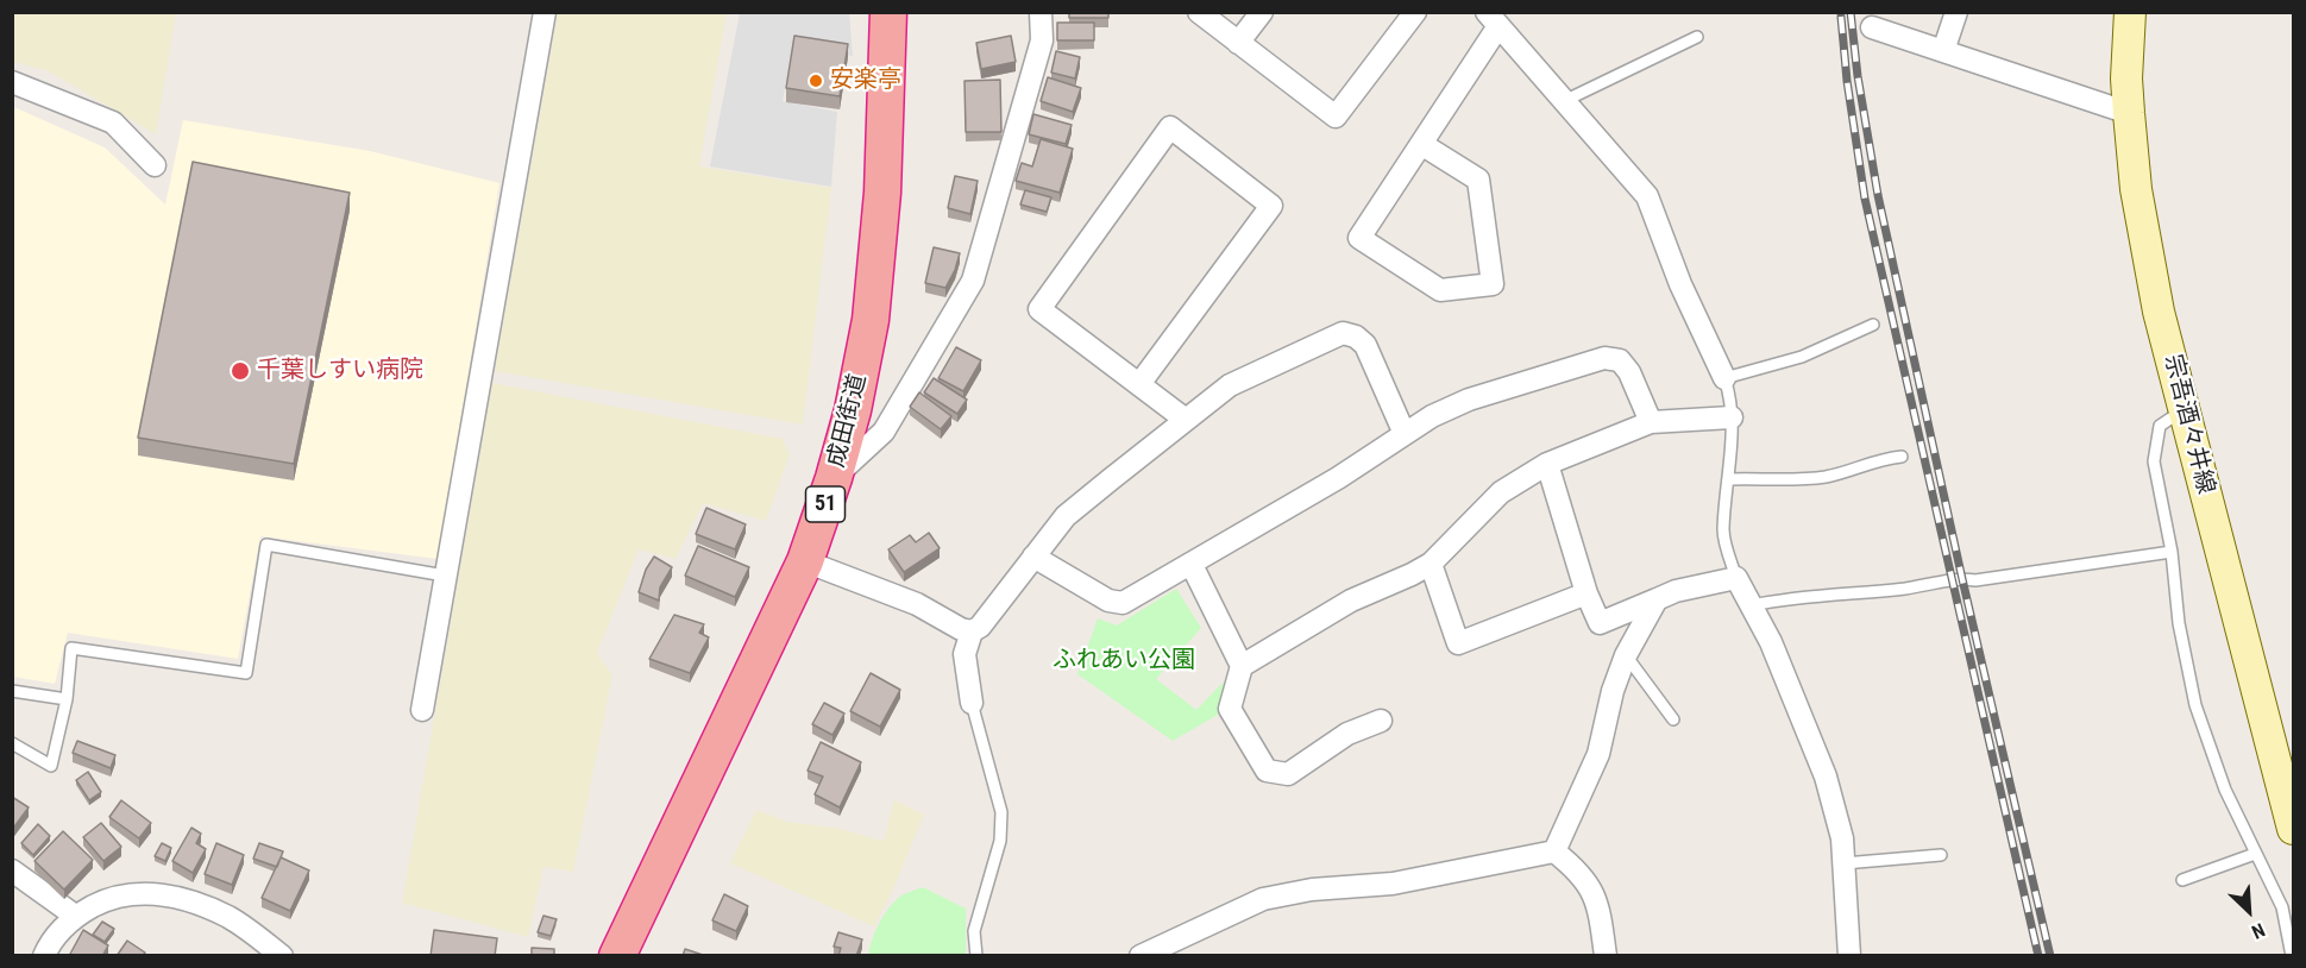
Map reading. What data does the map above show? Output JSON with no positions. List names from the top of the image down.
{
  "streets": {
    "highway": ["成田街道", "51"],
    "main road": ["宗吾酒々井線"]
  },
  "parks": ["ふれあい公園"],
  "places": ["安楽亭", "千葉しすい病院"],
  "north": "bottom right"
}
